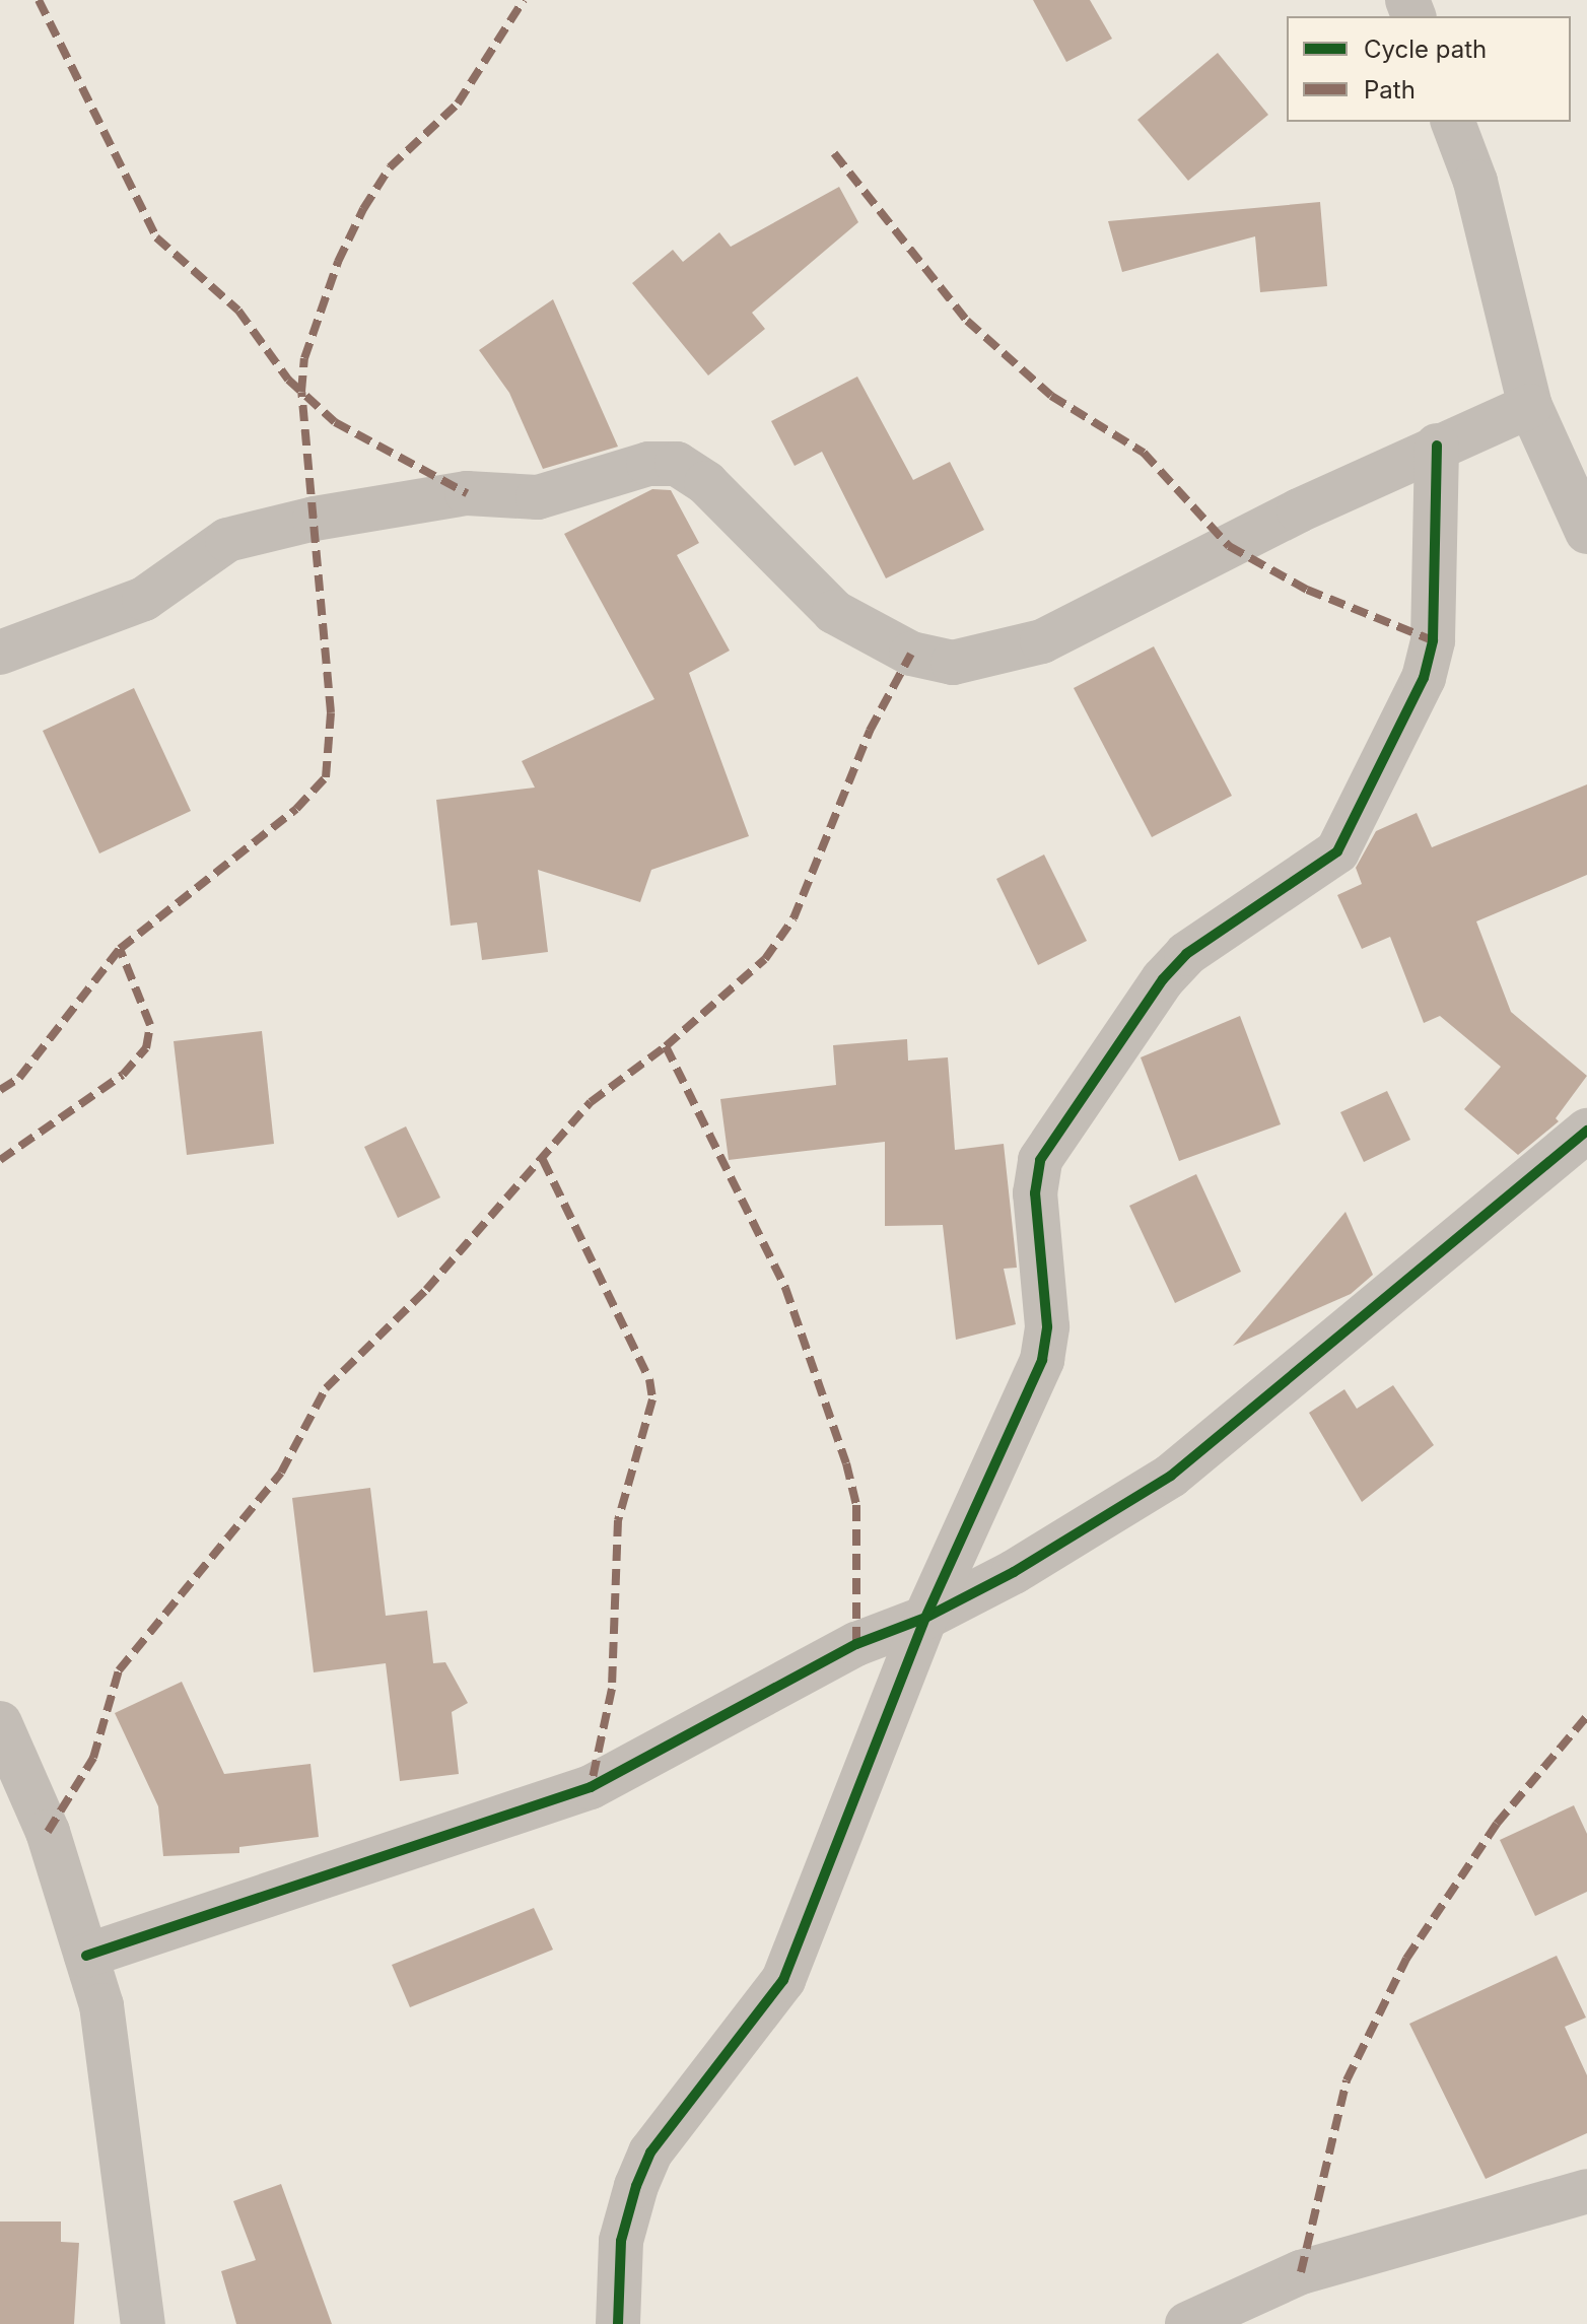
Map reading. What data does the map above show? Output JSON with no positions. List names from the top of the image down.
{
  "legend": ["Cycle path", "Path"]
}
